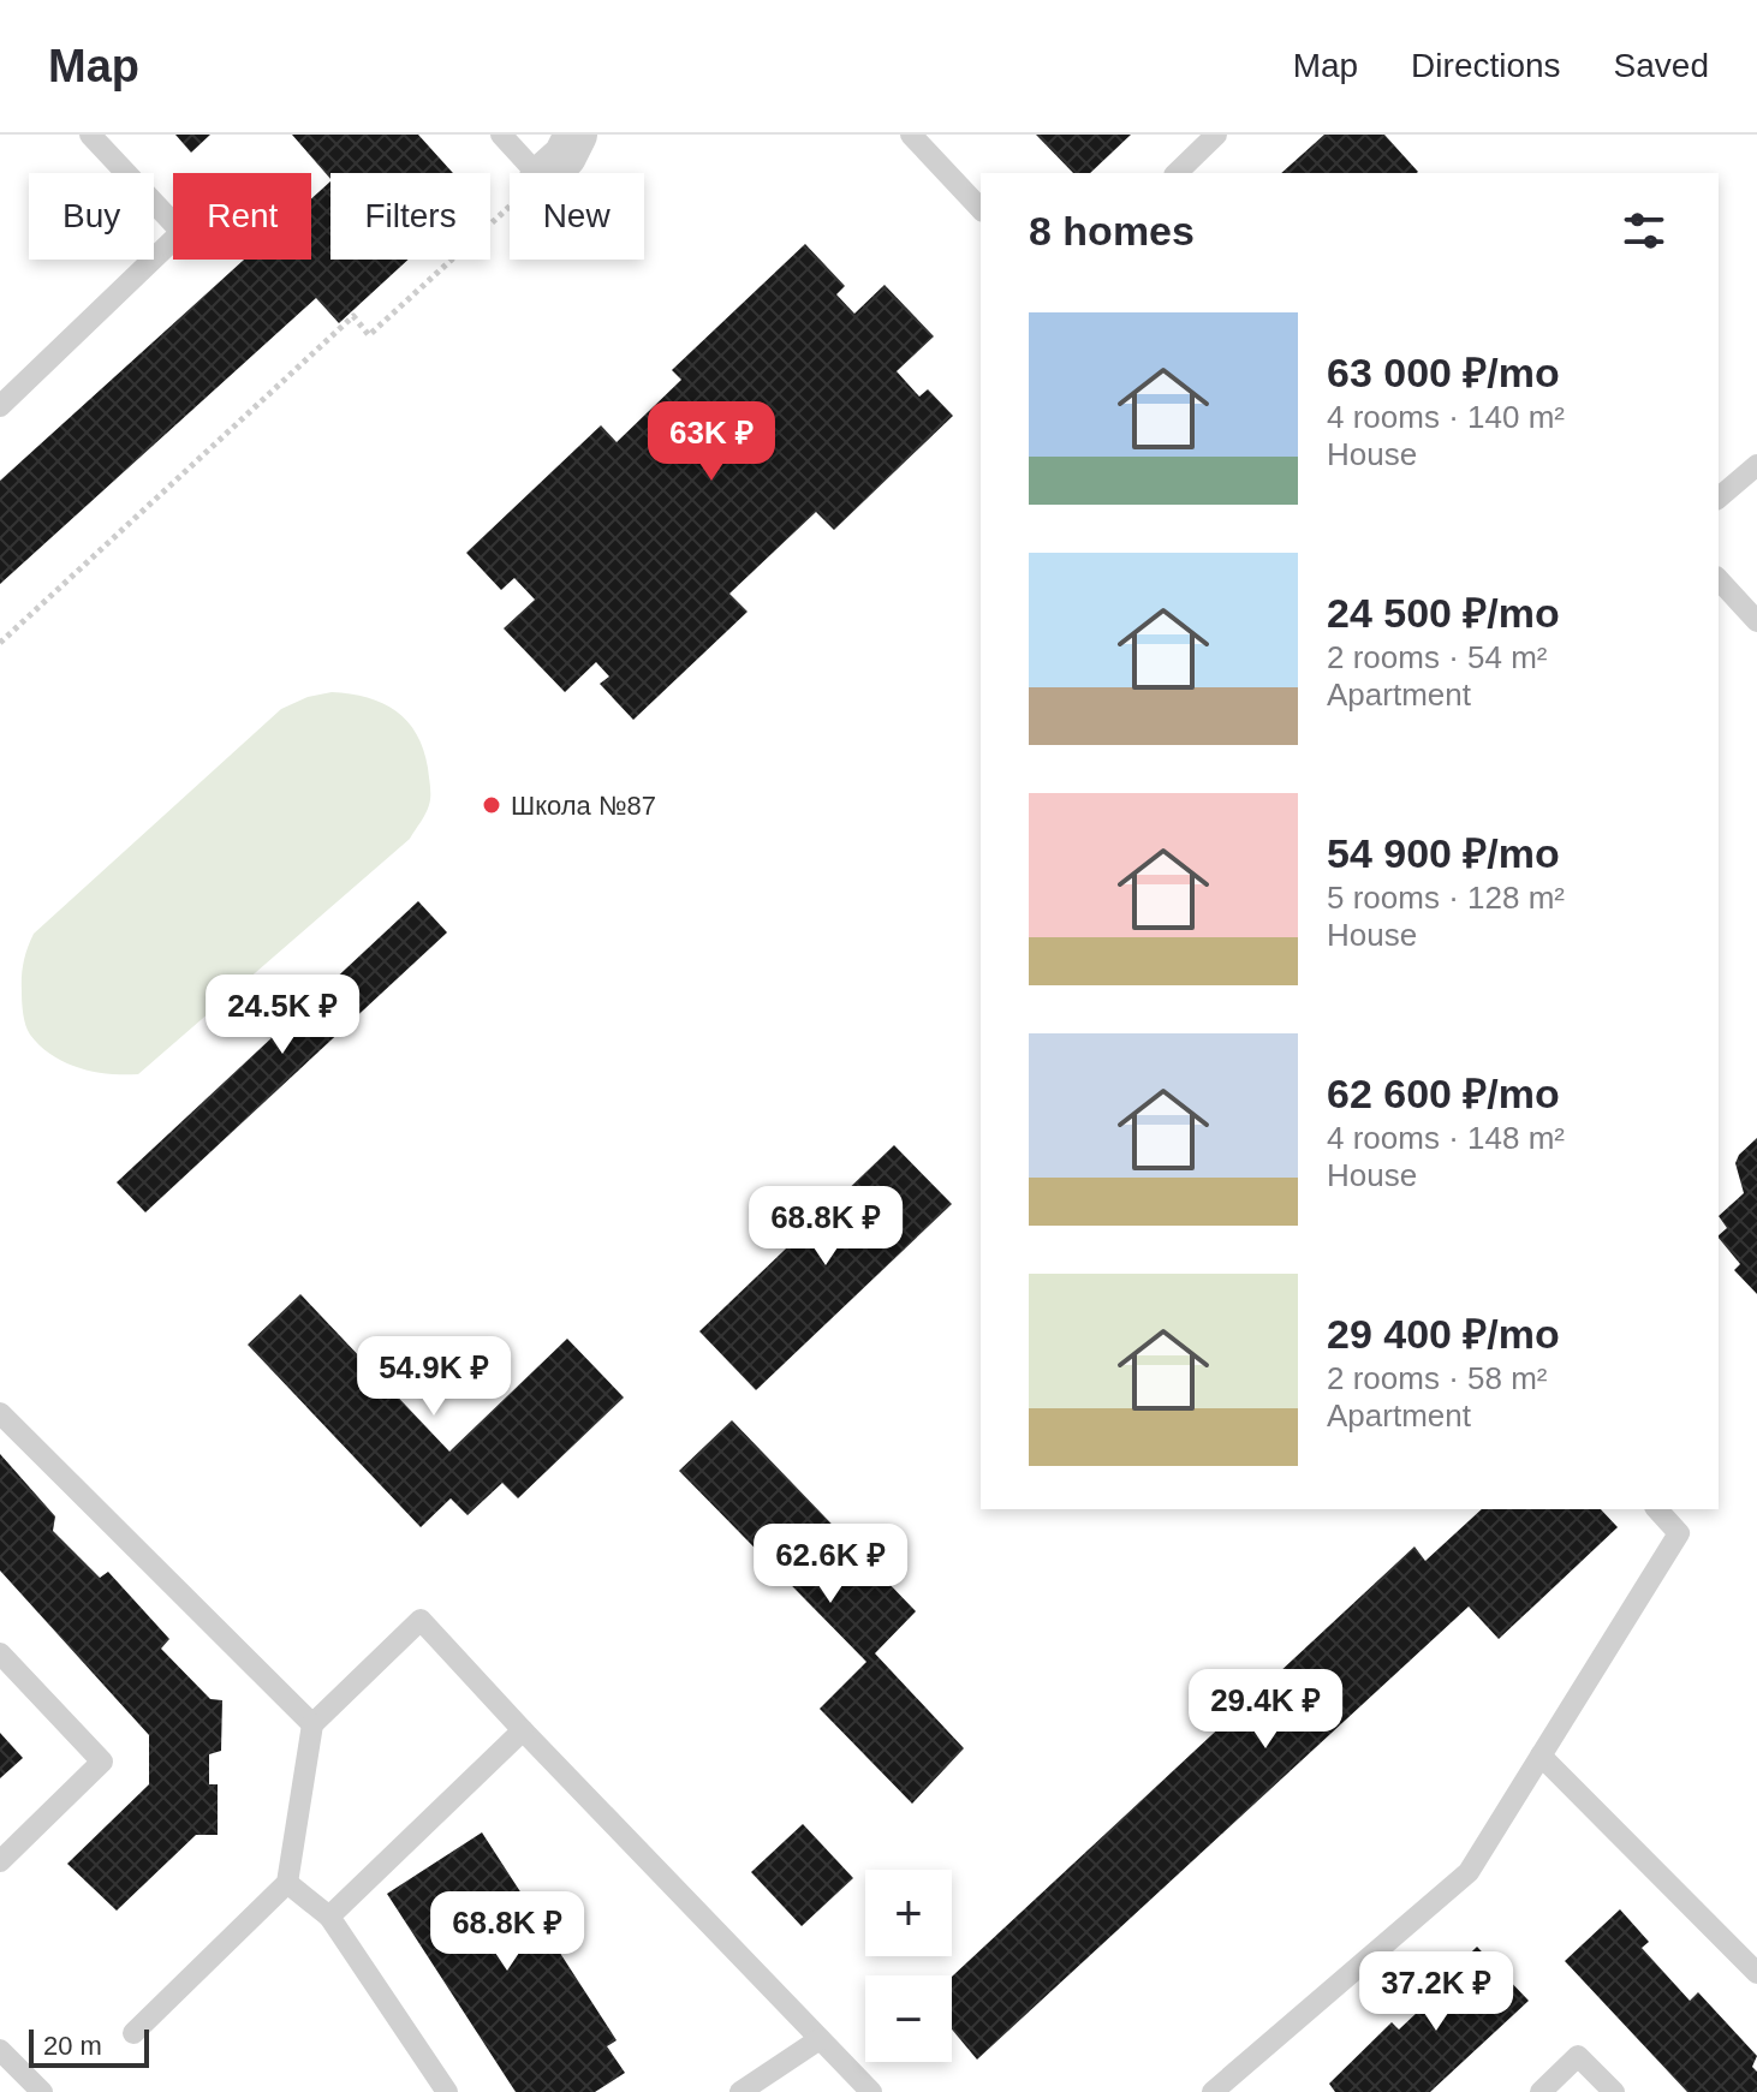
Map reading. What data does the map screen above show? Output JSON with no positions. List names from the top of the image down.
{
  "places": ["Школа №87"],
  "scale_bar": "20 m",
  "page": {
    "header": "Map",
    "nav": ["Map", "Directions", "Saved"],
    "chip": [
      "Buy",
      "Rent",
      "Filters",
      "New"
    ],
    "heading": "8 homes",
    "list": [
      {
        "name": "63 000 ₽/mo",
        "note": "4 rooms · 140 m² · House"
      },
      {
        "name": "24 500 ₽/mo",
        "note": "2 rooms · 54 m² · Apartment"
      },
      {
        "name": "54 900 ₽/mo",
        "note": "5 rooms · 128 m² · House"
      },
      {
        "name": "62 600 ₽/mo",
        "note": "4 rooms · 148 m² · House"
      },
      {
        "name": "29 400 ₽/mo",
        "note": "2 rooms · 58 m² · Apartment"
      }
    ],
    "price": [
      "63K ₽",
      "24.5K ₽",
      "68.8K ₽",
      "54.9K ₽",
      "62.6K ₽",
      "29.4K ₽",
      "68.8K ₽",
      "37.2K ₽"
    ],
    "map_buttons": ["+", "−"],
    "scale": "20 m"
  }
}
